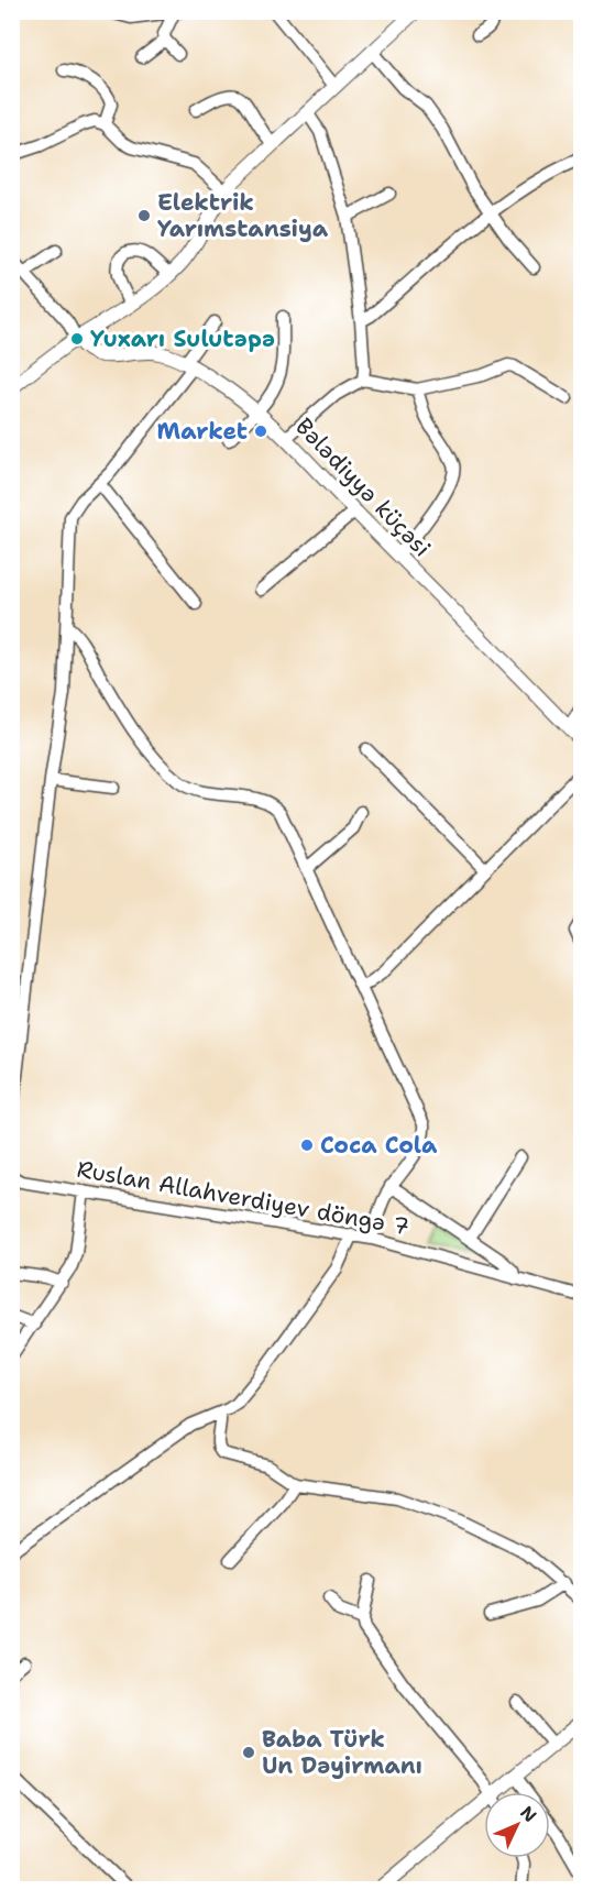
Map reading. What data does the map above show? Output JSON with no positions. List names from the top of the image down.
{
  "streets": {
    "street": ["Bələdiyyə küçəsi", "Ruslan Allahverdiyev döngə 7"]
  },
  "places": [
    "Elektrik Yarımstansiya",
    "Yuxarı Sulutəpə",
    "Market",
    "Coca Cola",
    "Baba Türk Un Dəyirmanı"
  ],
  "north": "top right"
}
